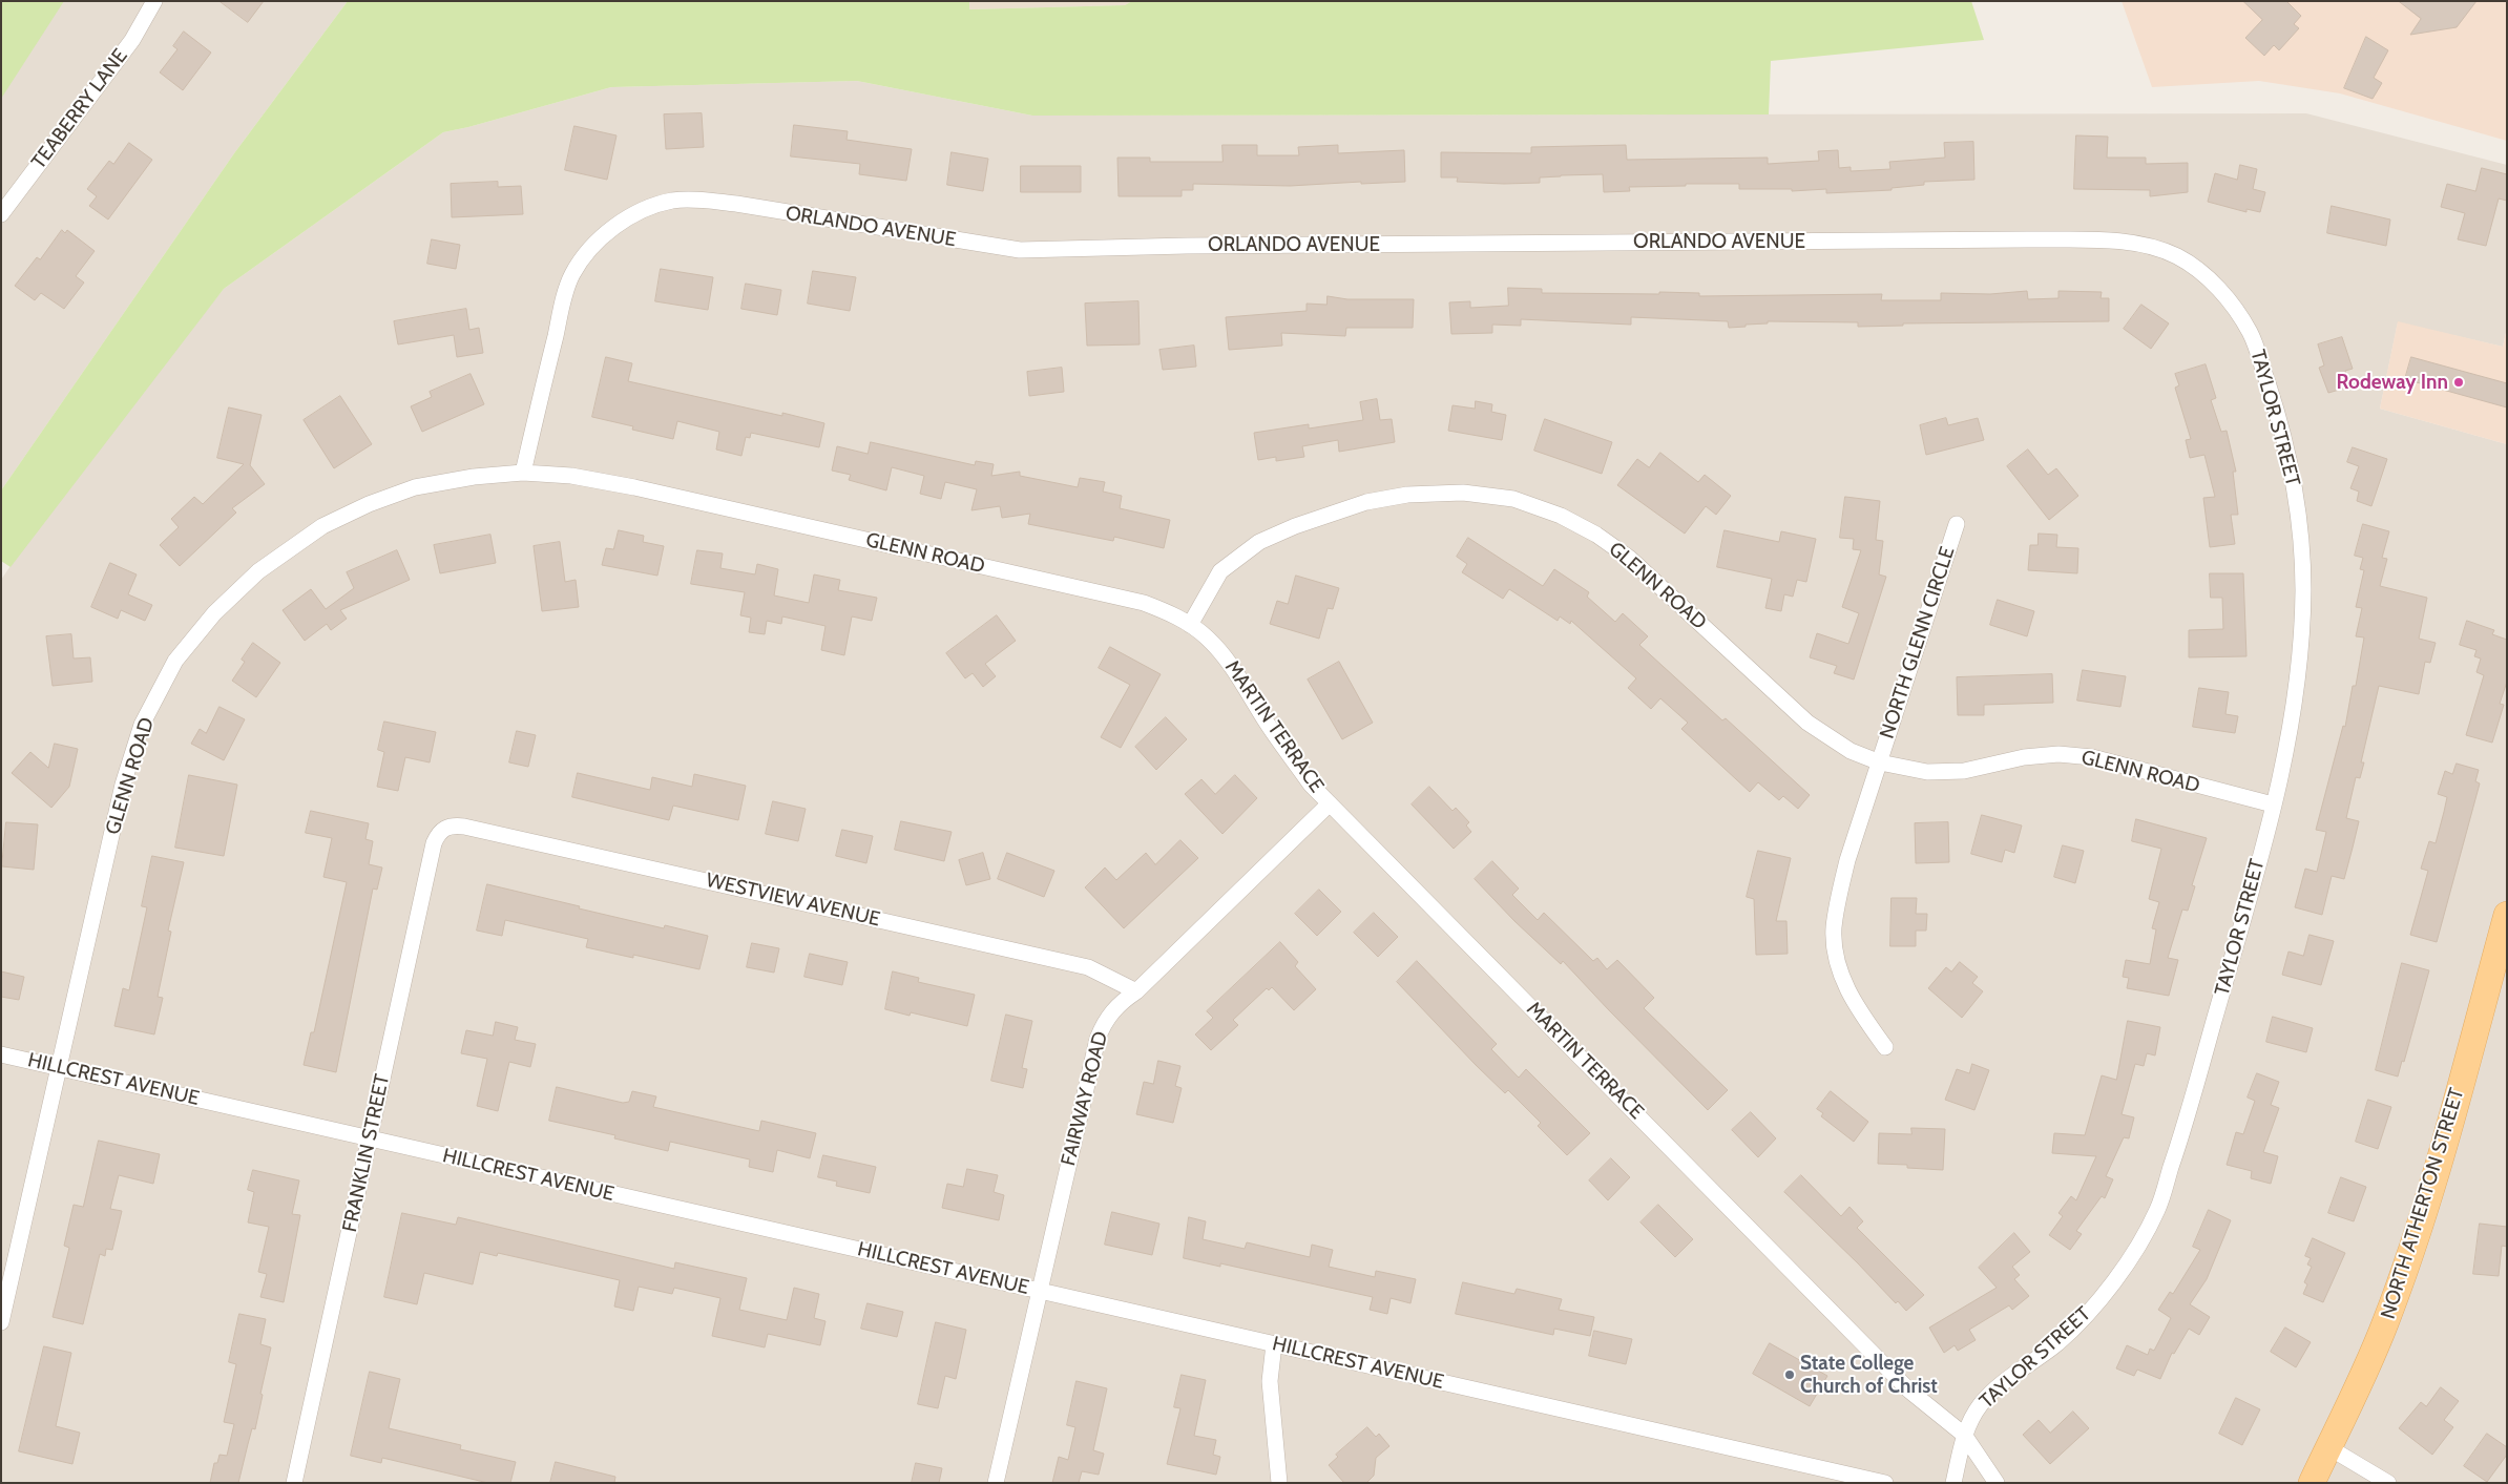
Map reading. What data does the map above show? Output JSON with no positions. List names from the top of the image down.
{
  "streets": {
    "main road": ["NORTH ATHERTON STREET"],
    "street": [
      "TEABERRY LANE",
      "ORLANDO AVENUE",
      "TAYLOR STREET",
      "GLENN ROAD",
      "NORTH GLENN CIRCLE",
      "MARTIN TERRACE",
      "WESTVIEW AVENUE",
      "HILLCREST AVENUE",
      "FAIRWAY ROAD",
      "FRANKLIN STREET"
    ]
  },
  "crossings": [
    ["ORLANDO AVENUE", "TAYLOR STREET"],
    ["ORLANDO AVENUE", "GLENN ROAD"],
    ["TAYLOR STREET", "GLENN ROAD"],
    ["TAYLOR STREET", "MARTIN TERRACE"],
    ["GLENN ROAD", "NORTH GLENN CIRCLE"],
    ["GLENN ROAD", "MARTIN TERRACE"],
    ["GLENN ROAD", "HILLCREST AVENUE"],
    ["MARTIN TERRACE", "FAIRWAY ROAD"],
    ["WESTVIEW AVENUE", "FAIRWAY ROAD"],
    ["WESTVIEW AVENUE", "FRANKLIN STREET"],
    ["HILLCREST AVENUE", "FAIRWAY ROAD"],
    ["HILLCREST AVENUE", "FRANKLIN STREET"]
  ],
  "places": ["Rodeway Inn", "State College Church of Christ"]
}
